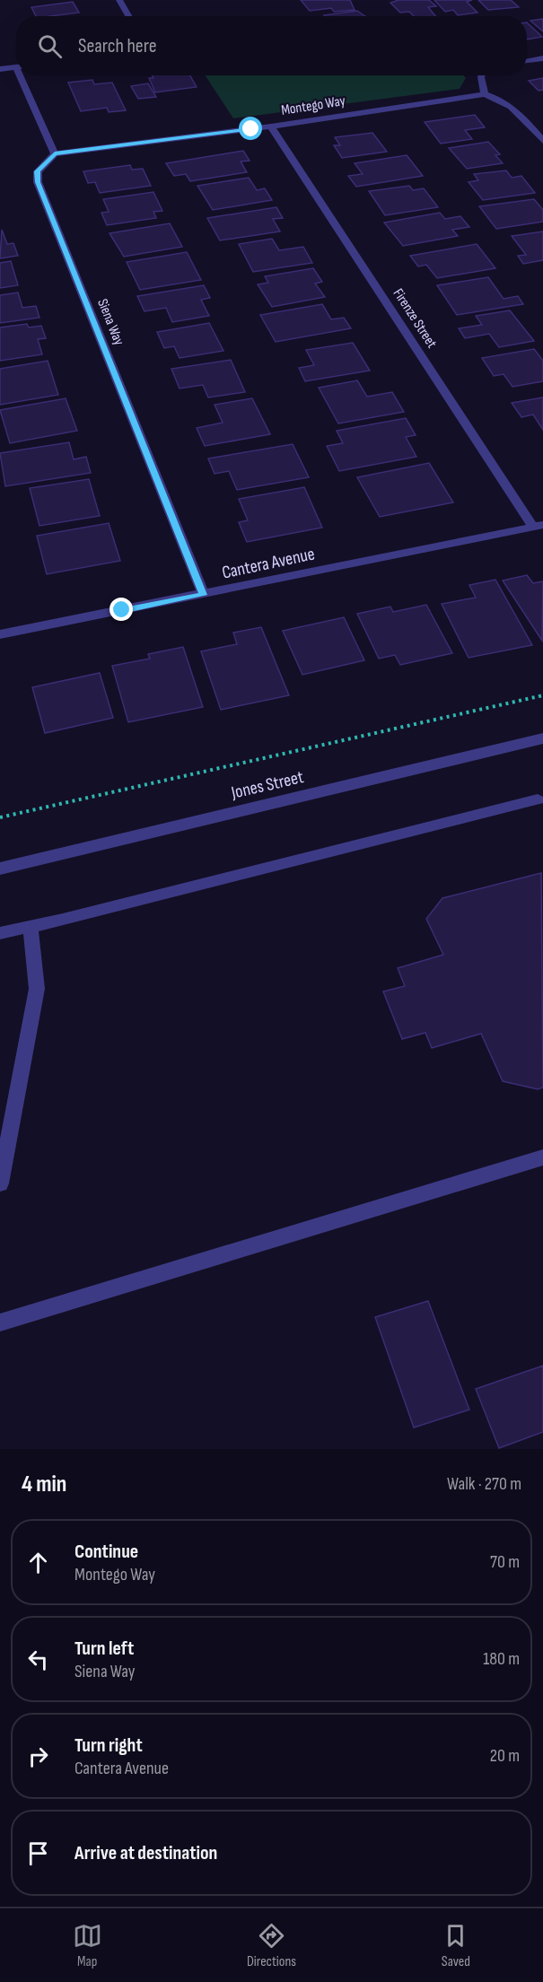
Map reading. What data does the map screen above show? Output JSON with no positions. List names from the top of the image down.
{
  "streets": {
    "street": [
      "Montego Way",
      "Firenze Street",
      "Siena Way",
      "Cantera Avenue",
      "Jones Street"
    ]
  },
  "crossings": [
    ["Montego Way", "Firenze Street"],
    ["Montego Way", "Siena Way"],
    ["Firenze Street", "Cantera Avenue"],
    ["Siena Way", "Cantera Avenue"]
  ],
  "page": {
    "search": "Search here",
    "heading": ["4 min", "Walk · 270 m"],
    "list": [
      ["Continue", "Montego Way", "70 m"],
      ["Turn left", "Siena Way", "180 m"],
      ["Turn right", "Cantera Avenue", "20 m"],
      "Arrive at destination"
    ],
    "nav": ["Map", "Directions", "Saved"]
  }
}
